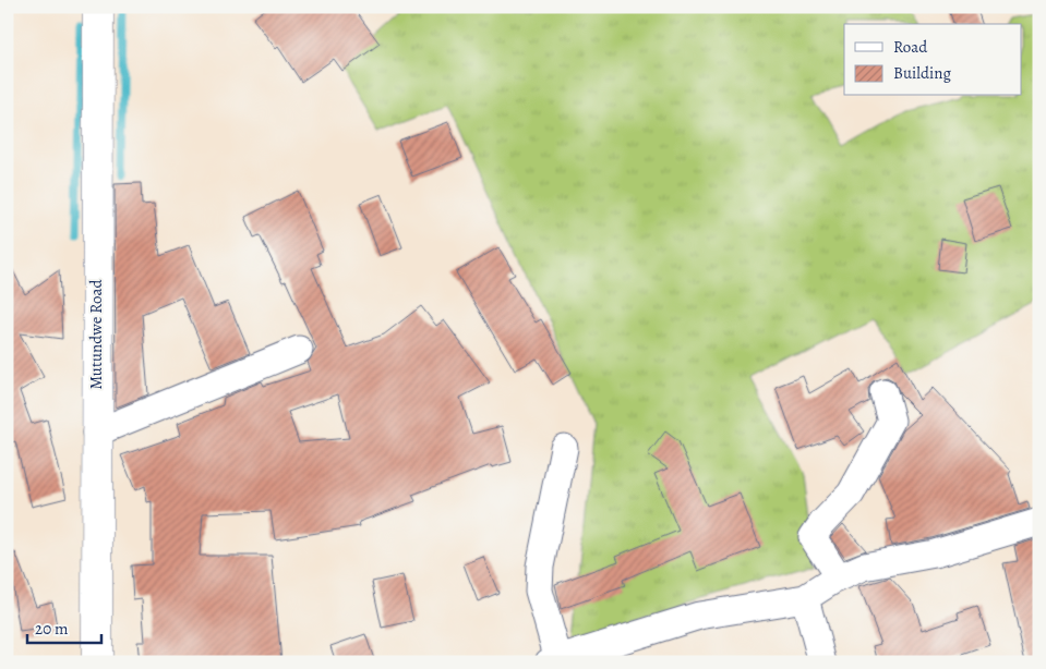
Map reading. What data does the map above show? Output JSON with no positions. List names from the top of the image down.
{
  "streets": {
    "main road": ["Mutundwe Road"]
  },
  "legend": ["Road", "Building"],
  "scale_bar": "20 m"
}
